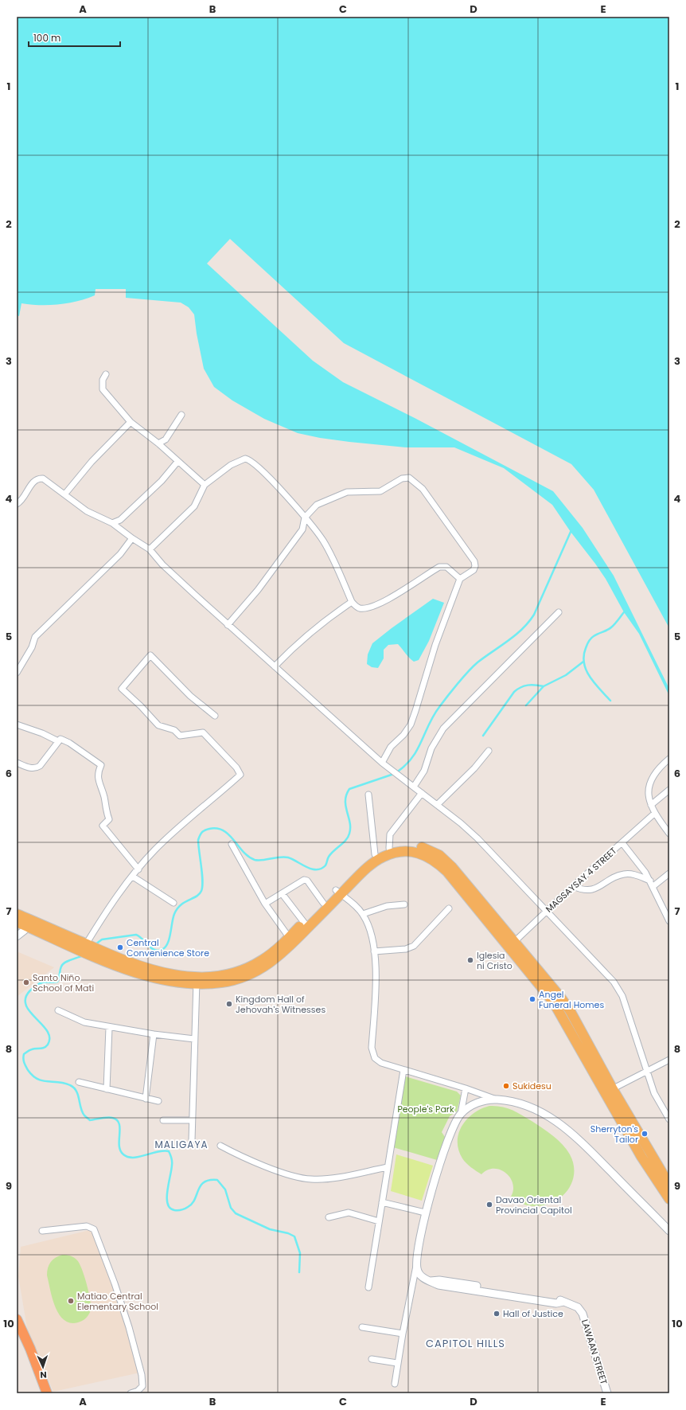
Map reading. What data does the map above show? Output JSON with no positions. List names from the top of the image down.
{
  "streets": {
    "street": ["MAGSAYSAY 4 STREET", "LAWAAN STREET"]
  },
  "districts": ["MALIGAYA", "CAPITOL HILLS"],
  "parks": ["People's Park"],
  "places": [
    "Central Convenience Store",
    "Iglesia ni Cristo",
    "Santo Niño School of Mati",
    "Angel Funeral Homes",
    "Kingdom Hall of Jehovah's Witnesses",
    "Sukidesu",
    "Sherryton's Tailor",
    "Davao Oriental Provincial Capitol",
    "Matiao Central Elementary School",
    "Hall of Justice"
  ],
  "scale_bar": "100 m",
  "north": "bottom",
  "grid": {
    "columns": [
      "A",
      "B",
      "C",
      "D",
      "E"
    ],
    "rows": [
      "1",
      "2",
      "3",
      "4",
      "5",
      "6",
      "7",
      "8",
      "9",
      "10"
    ]
  }
}
